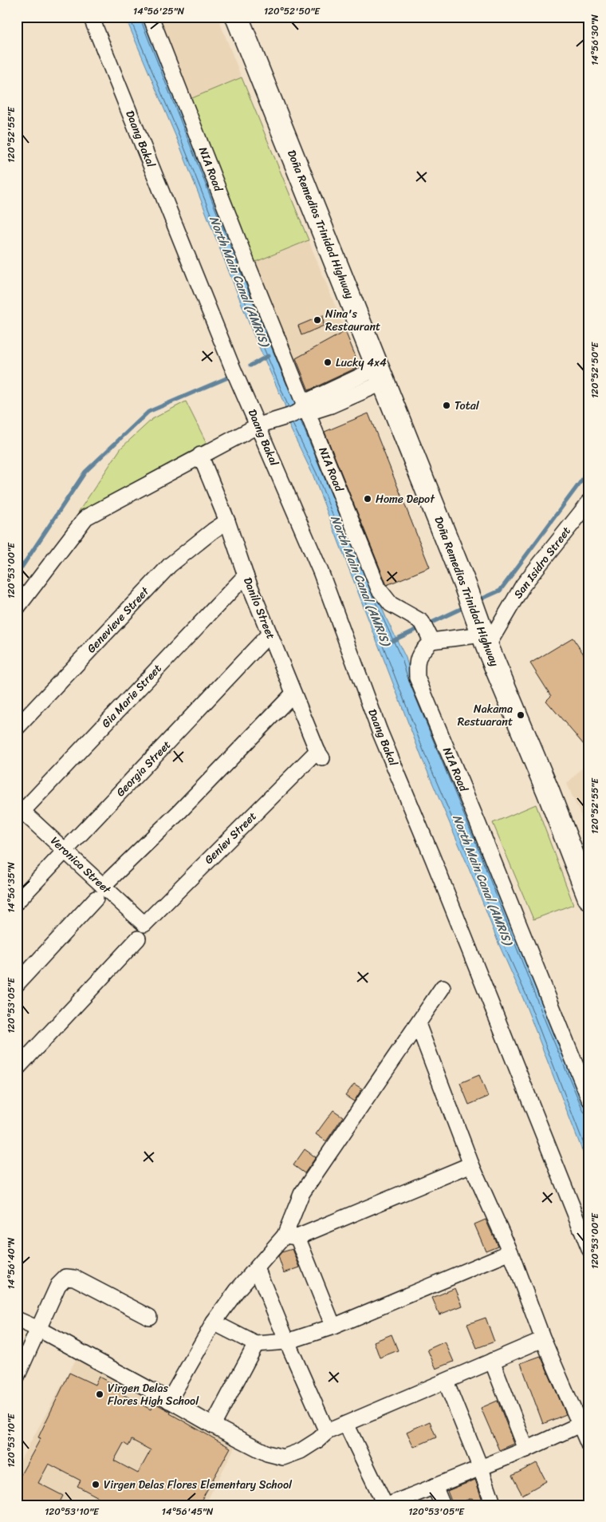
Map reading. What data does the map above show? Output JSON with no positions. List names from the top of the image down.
{
  "streets": {
    "highway": ["Doña Remedios Trinidad Highway"],
    "street": [
      "Daang Bakal",
      "NIA Road",
      "San Isidro Street",
      "Danilo Street",
      "Genevieve Street",
      "Gia Marie Street",
      "Georgia Street",
      "Geniev Street",
      "Veronica Street"
    ]
  },
  "crossings": [
    ["Doña Remedios Trinidad Highway", "San Isidro Street"],
    ["Danilo Street", "Genevieve Street"],
    ["Danilo Street", "Gia Marie Street"],
    ["Danilo Street", "Georgia Street"],
    ["Danilo Street", "Geniev Street"],
    ["Gia Marie Street", "Veronica Street"],
    ["Georgia Street", "Veronica Street"],
    ["Geniev Street", "Veronica Street"]
  ],
  "water": ["North Main Canal (AMRIS)"],
  "places": [
    "Nina's Restaurant",
    "Lucky 4x4",
    "Total",
    "Home Depot",
    "Nakama Restuarant",
    "Virgen Delas Flores High School",
    "Virgen Delas Flores Elementary School"
  ],
  "coordinates": [
    "14°56'25\"N",
    "120°52'50\"E",
    "14°56'30\"N",
    "120°52'55\"E",
    "120°53'00\"E",
    "14°56'35\"N",
    "120°53'05\"E",
    "14°56'40\"N",
    "120°53'10\"E",
    "14°56'45\"N"
  ]
}
